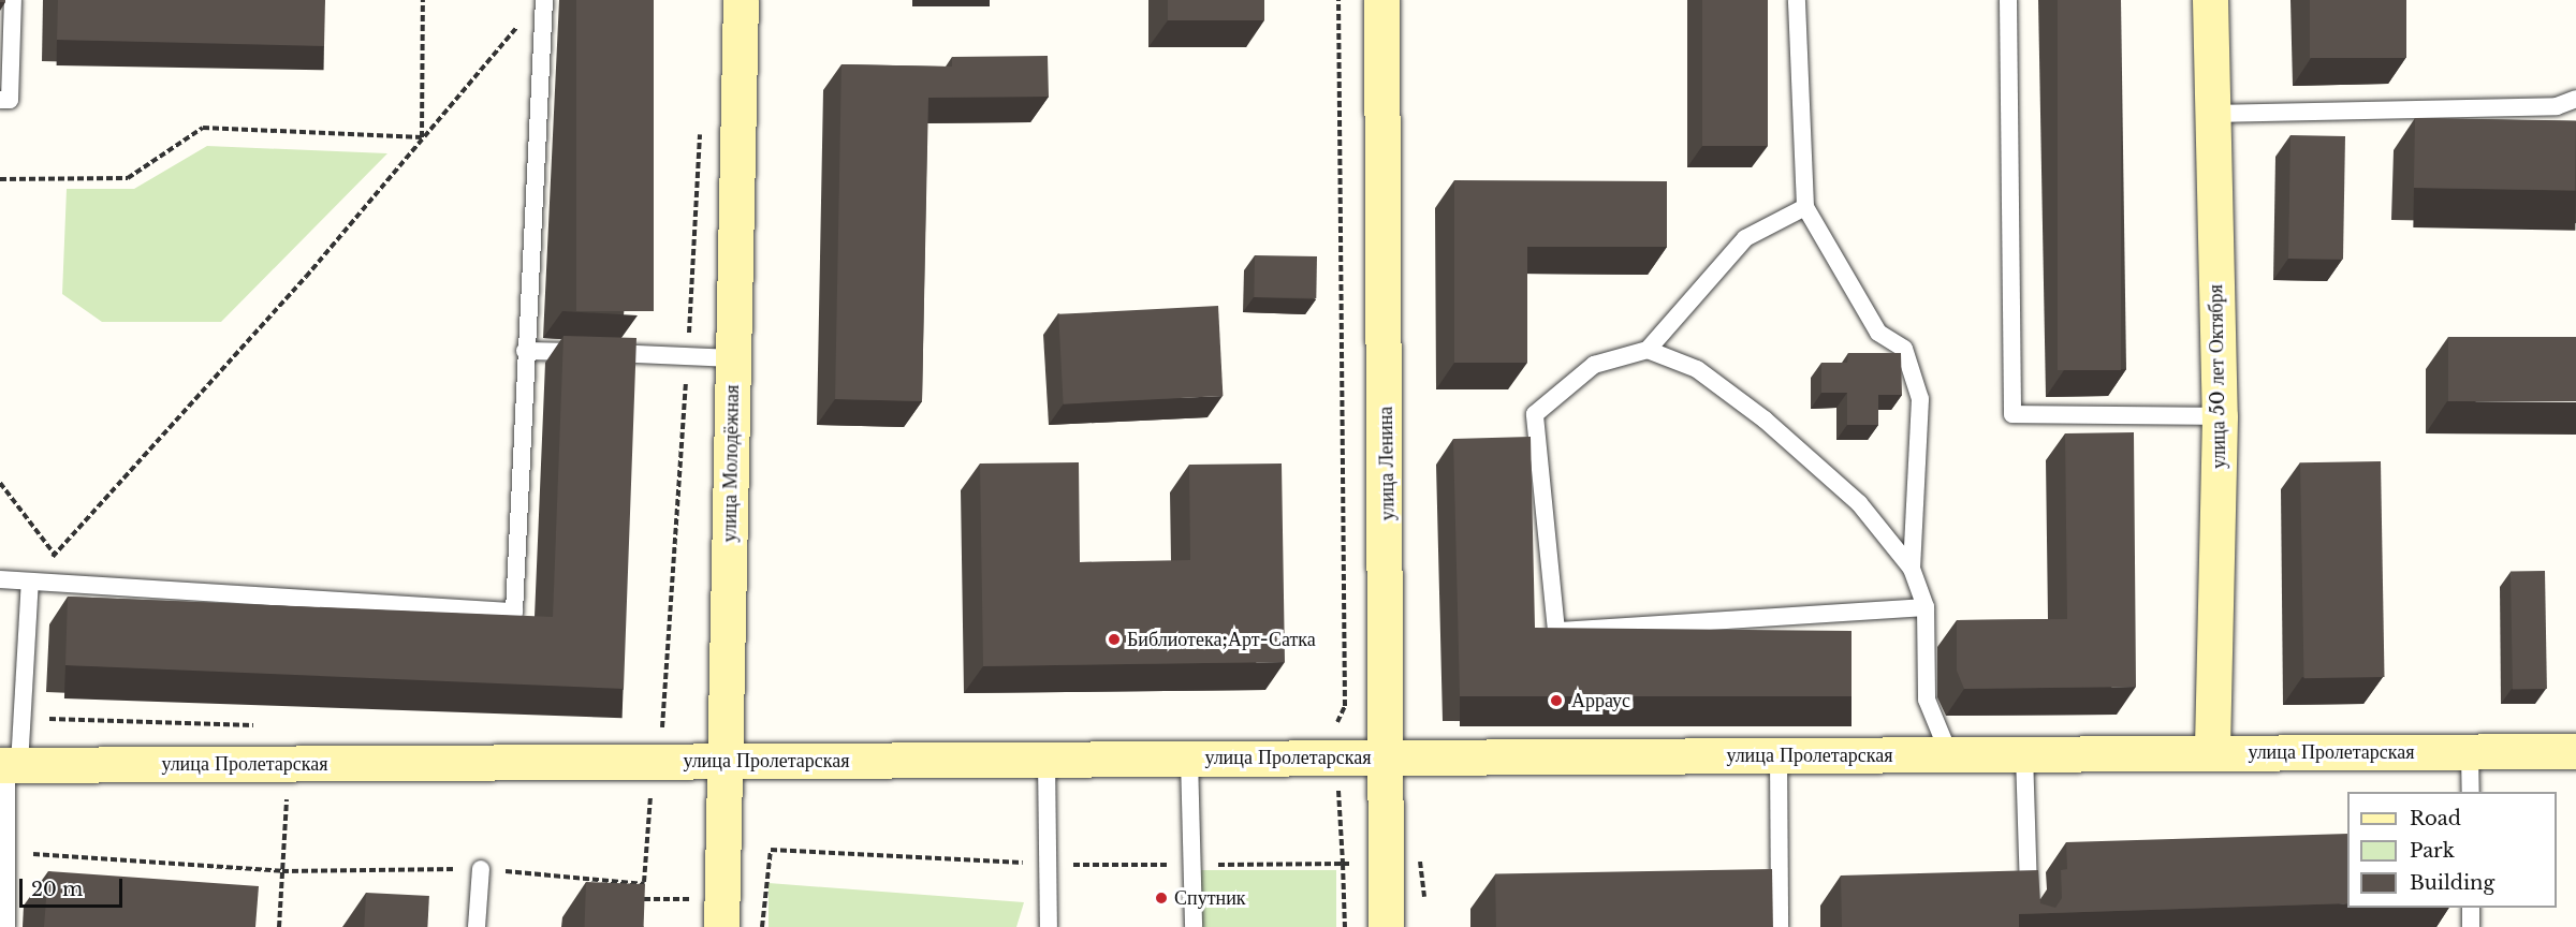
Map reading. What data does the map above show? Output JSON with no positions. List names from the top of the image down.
{
  "streets": {
    "main road": [
      "улица 50 лет Октября",
      "улица Молодёжная",
      "улица Ленина",
      "улица Пролетарская"
    ]
  },
  "crossings": [
    ["улица 50 лет Октября", "улица Пролетарская"],
    ["улица Молодёжная", "улица Пролетарская"],
    ["улица Ленина", "улица Пролетарская"]
  ],
  "places": ["Библиотека;Арт-Сатка", "Арраус", "Спутник"],
  "legend": ["Road", "Park", "Building"],
  "scale_bar": "20 m"
}
